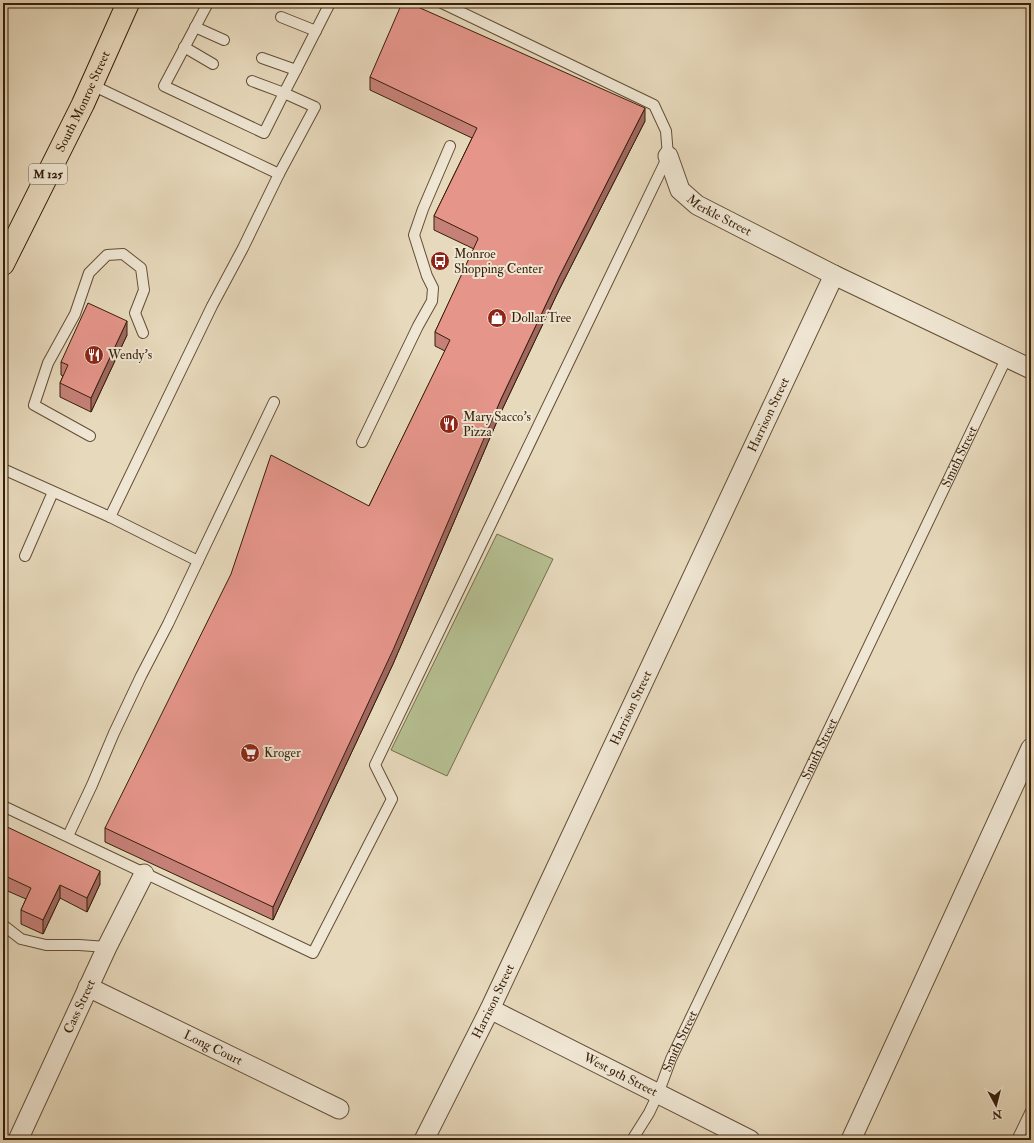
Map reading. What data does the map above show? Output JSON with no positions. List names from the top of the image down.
{
  "streets": {
    "main road": ["South Monroe Street", "M 125"],
    "street": [
      "Merkle Street",
      "Harrison Street",
      "Cass Street",
      "Long Court",
      "West 9th Street"
    ],
    "lane": ["Smith Street"]
  },
  "crossings": [
    ["Merkle Street", "Harrison Street"],
    ["Merkle Street", "Smith Street"],
    ["Harrison Street", "West 9th Street"],
    ["Smith Street", "West 9th Street"],
    ["Cass Street", "Long Court"]
  ],
  "places": {
    "bus stop": ["Monroe Shopping Center"],
    "shop": ["Dollar Tree"],
    "restaurant": ["Wendy's", "Mary Sacco's Pizza"],
    "supermarket": ["Kroger"]
  },
  "north": "bottom"
}
